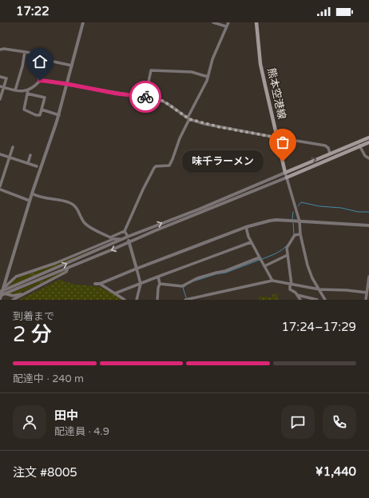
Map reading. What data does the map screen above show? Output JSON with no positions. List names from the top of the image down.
{
  "streets": {
    "main road": ["熊本空港線"]
  },
  "places": ["味千ラーメン"],
  "page": {
    "status": "17:22",
    "bubble": "味千ラーメン",
    "heading": ["2 分", "到着まで", "17:24–17:29"],
    "panel": [
      "田中",
      "配達員 · 4.9",
      "注文 #8005",
      "¥1,440"
    ],
    "bar": "配達中 · 240 m"
  }
}
